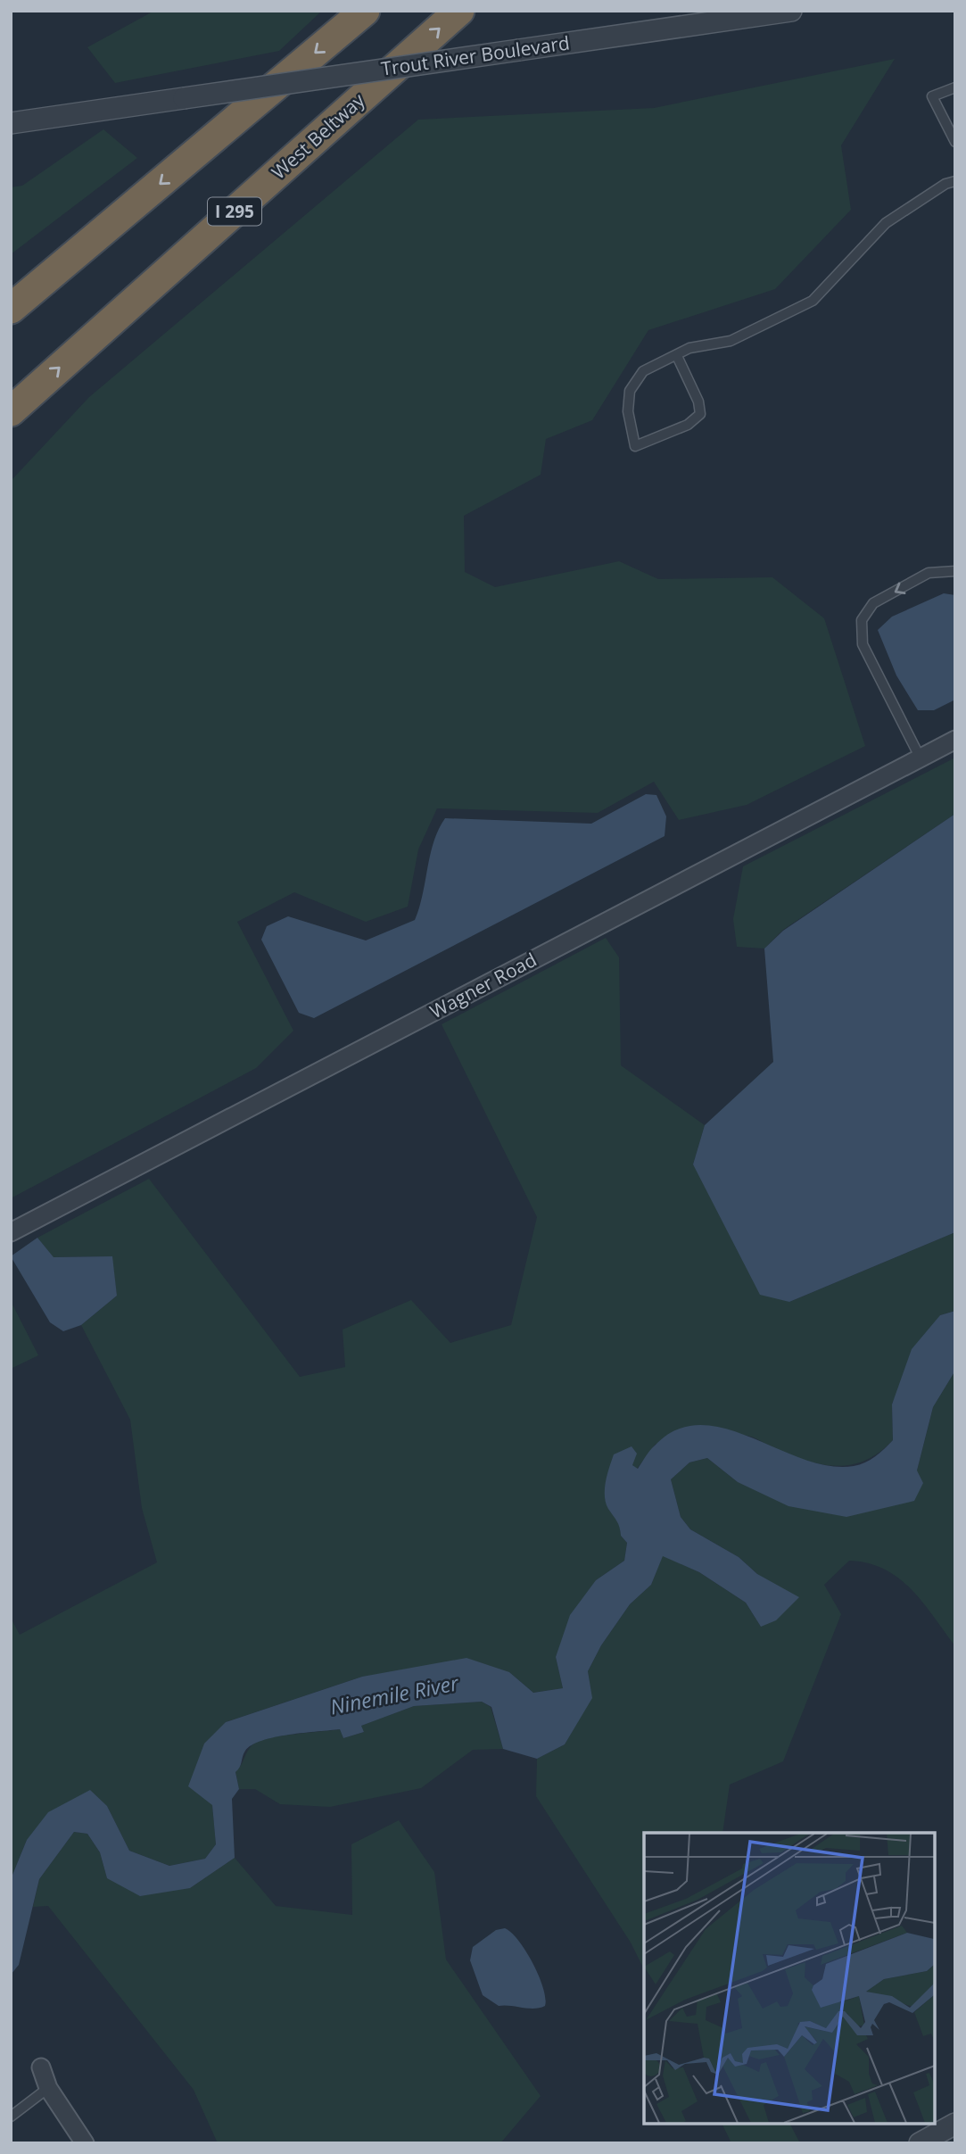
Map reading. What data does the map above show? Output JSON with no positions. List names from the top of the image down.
{
  "streets": {
    "highway": ["West Beltway", "I 295"],
    "street": ["Trout River Boulevard", "Wagner Road"]
  },
  "water": ["Ninemile River"]
}
